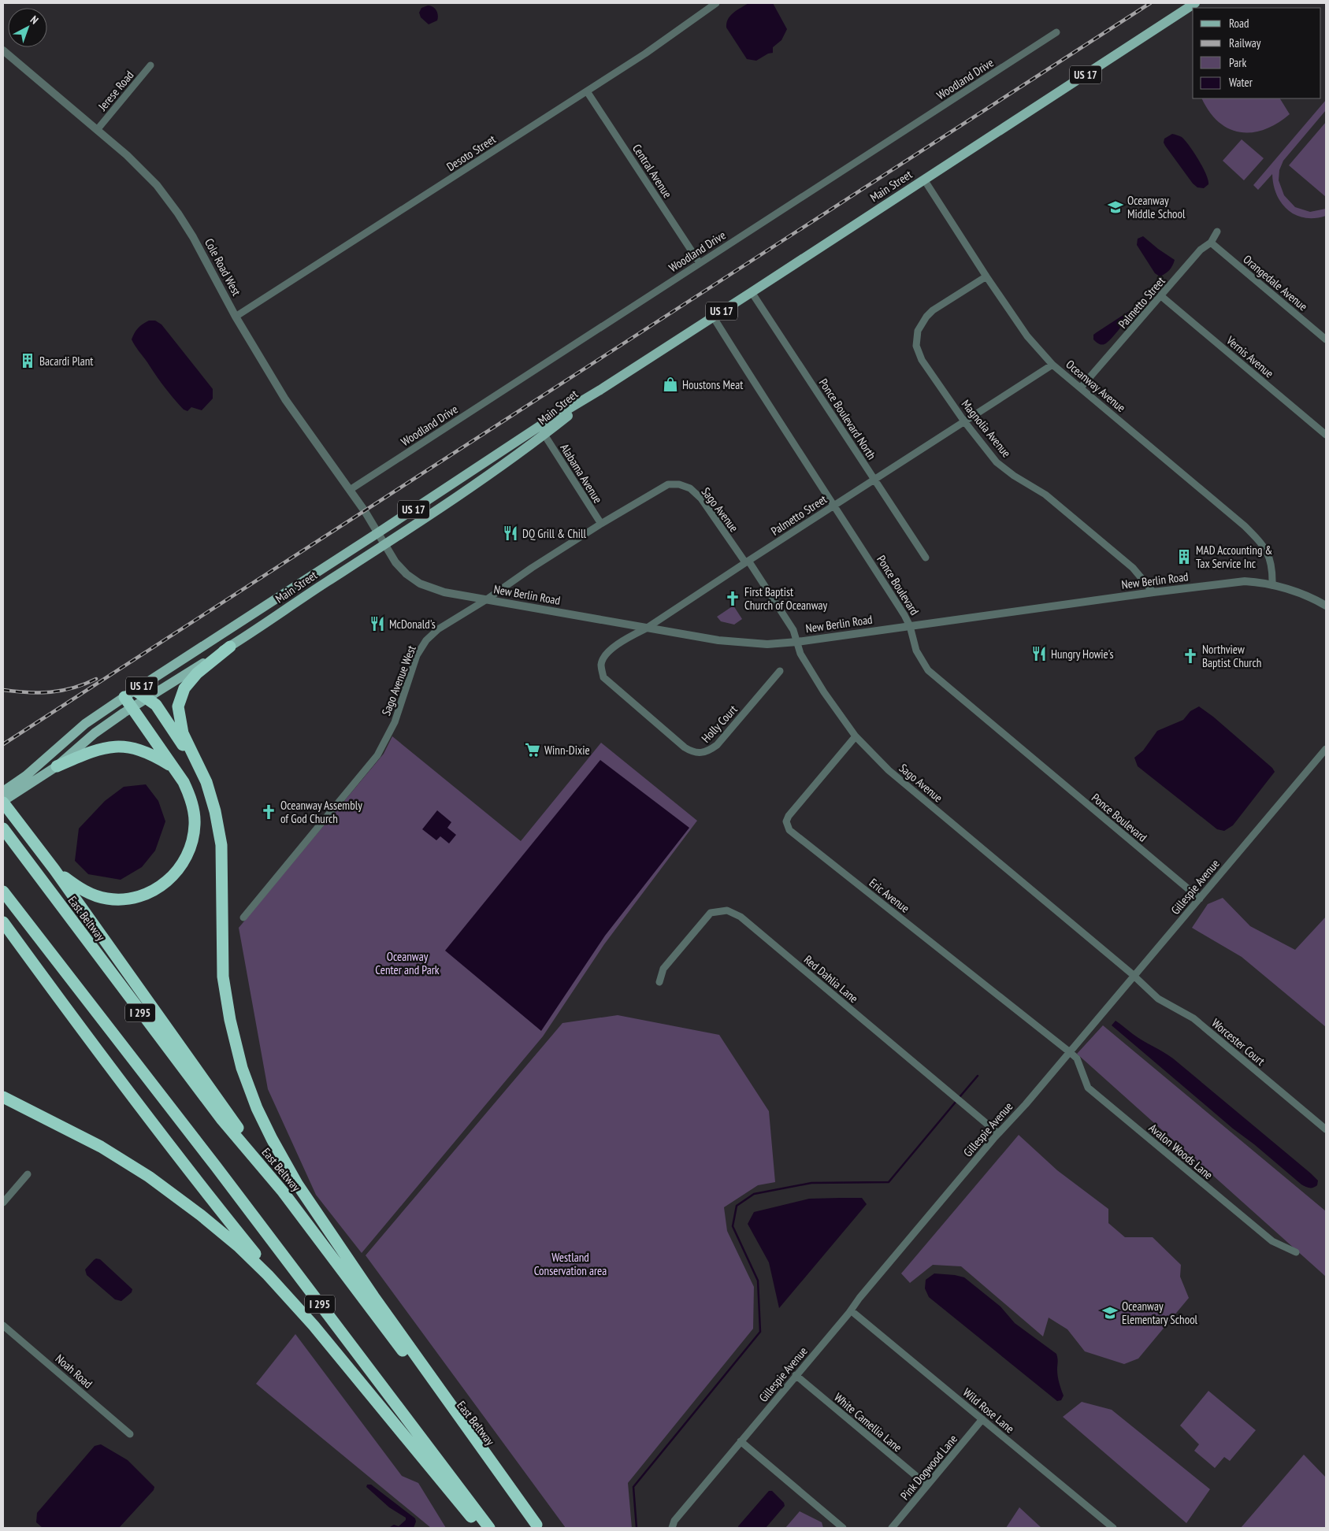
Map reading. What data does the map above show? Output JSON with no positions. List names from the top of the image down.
{
  "streets": {
    "highway": ["East Beltway", "I 295"],
    "main road": ["US 17", "Main Street"],
    "street": [
      "Woodland Drive",
      "Jerese Road",
      "Desoto Street",
      "Central Avenue",
      "Cole Road West",
      "Orangedale Avenue",
      "Palmetto Street",
      "Vernis Avenue",
      "Oceanway Avenue",
      "Ponce Boulevard North",
      "Magnolia Avenue",
      "Alabama Avenue",
      "Sago Avenue",
      "New Berlin Road",
      "Ponce Boulevard",
      "Sago Avenue West",
      "Holly Court",
      "Gillespie Avenue",
      "Eric Avenue",
      "Red Dahlia Lane",
      "Worcester Court",
      "Avalon Woods Lane",
      "Noah Road",
      "Wild Rose Lane",
      "White Camellia Lane",
      "Pink Dogwood Lane"
    ]
  },
  "crossings": [
    ["Woodland Drive", "Central Avenue"],
    ["Woodland Drive", "Cole Road West"],
    ["Jerese Road", "Cole Road West"],
    ["Desoto Street", "Central Avenue"],
    ["Desoto Street", "Cole Road West"],
    ["Main Street", "Cole Road West"],
    ["Main Street", "Oceanway Avenue"],
    ["Main Street", "Ponce Boulevard North"],
    ["Main Street", "Alabama Avenue"],
    ["Main Street", "New Berlin Road"],
    ["Main Street", "Ponce Boulevard"],
    ["Cole Road West", "New Berlin Road"],
    ["Orangedale Avenue", "Palmetto Street"],
    ["Palmetto Street", "Vernis Avenue"],
    ["Palmetto Street", "Oceanway Avenue"],
    ["Palmetto Street", "Ponce Boulevard North"],
    ["Palmetto Street", "Magnolia Avenue"],
    ["Palmetto Street", "Sago Avenue"],
    ["Palmetto Street", "New Berlin Road"],
    ["Palmetto Street", "Ponce Boulevard"],
    ["Palmetto Street", "Holly Court"],
    ["Oceanway Avenue", "Magnolia Avenue"],
    ["Oceanway Avenue", "New Berlin Road"],
    ["Magnolia Avenue", "New Berlin Road"],
    ["Alabama Avenue", "Sago Avenue West"],
    ["Sago Avenue", "New Berlin Road"],
    ["Sago Avenue", "Sago Avenue West"],
    ["Sago Avenue", "Gillespie Avenue"],
    ["Sago Avenue", "Eric Avenue"],
    ["Sago Avenue", "Worcester Court"],
    ["New Berlin Road", "Ponce Boulevard"],
    ["New Berlin Road", "Sago Avenue West"],
    ["Ponce Boulevard", "Gillespie Avenue"],
    ["Gillespie Avenue", "Eric Avenue"],
    ["Gillespie Avenue", "Red Dahlia Lane"],
    ["Gillespie Avenue", "Worcester Court"],
    ["Gillespie Avenue", "Avalon Woods Lane"],
    ["Gillespie Avenue", "Wild Rose Lane"],
    ["Gillespie Avenue", "White Camellia Lane"],
    ["Eric Avenue", "Avalon Woods Lane"],
    ["Wild Rose Lane", "Pink Dogwood Lane"],
    ["White Camellia Lane", "Pink Dogwood Lane"]
  ],
  "parks": ["Oceanway Center and Park", "Westland Conservation area"],
  "places": {
    "school or university": ["Oceanway Middle School", "Oceanway Elementary School"],
    "building": ["Bacardi Plant", "MAD Accounting & Tax Service Inc"],
    "shop": ["Houstons Meat"],
    "restaurant": ["DQ Grill & Chill", "McDonald's", "Hungry Howie's"],
    "church": ["First Baptist Church of Oceanway", "Northview Baptist Church", "Oceanway Assembly of God Church"],
    "supermarket": ["Winn-Dixie"]
  },
  "legend": [
    "Road",
    "Railway",
    "Park",
    "Water"
  ],
  "north": "top right"
}
